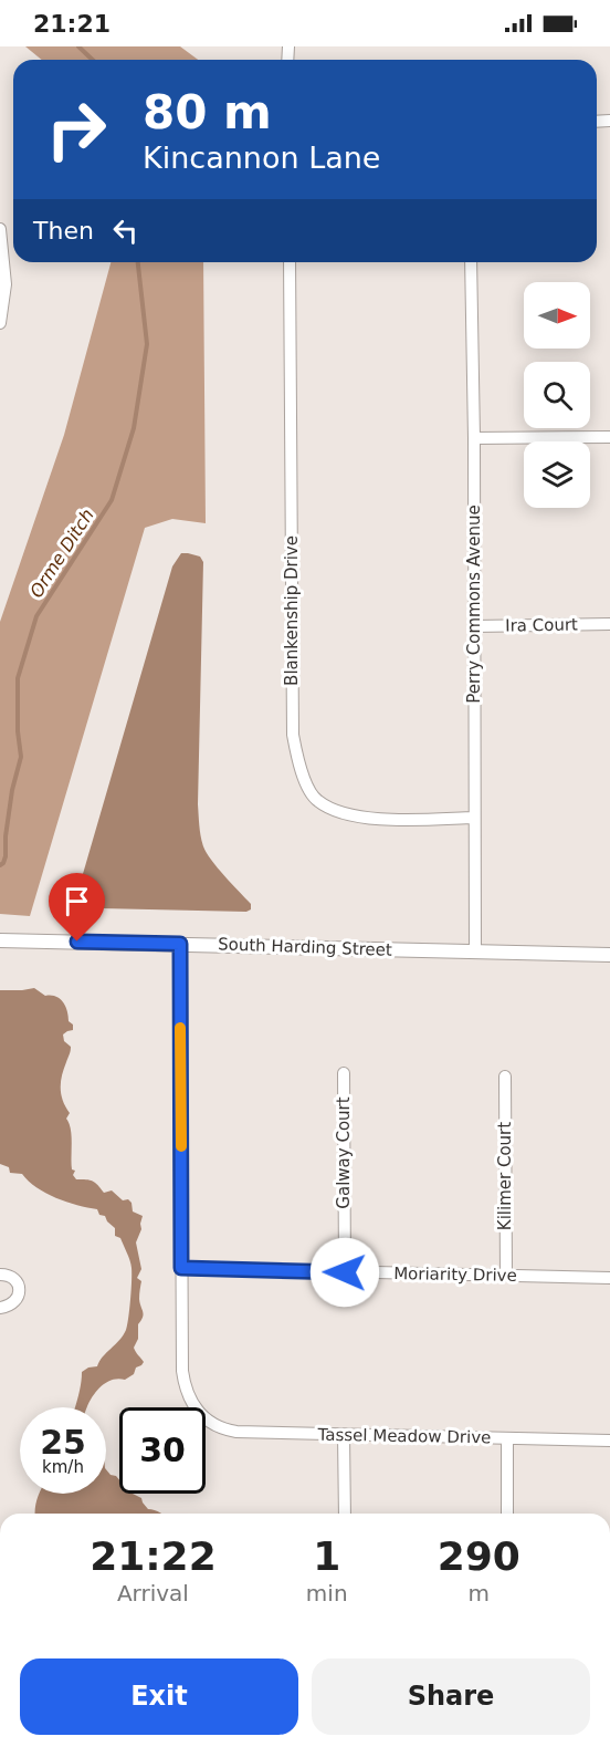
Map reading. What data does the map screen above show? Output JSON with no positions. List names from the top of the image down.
{
  "streets": {
    "street": [
      "Perry Commons Avenue",
      "Blankenship Drive",
      "Ira Court",
      "South Harding Street",
      "Galway Court",
      "Kilimer Court",
      "Moriarity Drive",
      "Tassel Meadow Drive"
    ]
  },
  "crossings": [
    ["Perry Commons Avenue", "Blankenship Drive"],
    ["Perry Commons Avenue", "Ira Court"],
    ["Perry Commons Avenue", "South Harding Street"],
    ["Galway Court", "Moriarity Drive"],
    ["Kilimer Court", "Moriarity Drive"],
    ["Moriarity Drive", "Tassel Meadow Drive"]
  ],
  "water": ["Orme Ditch"],
  "north": "right",
  "page": {
    "status": "21:21",
    "turn": ["80 m", "Kincannon Lane"],
    "then": "Then",
    "speed": "25 km/h",
    "limit": "30",
    "eta": [
      "21:22",
      "Arrival",
      "1",
      "min",
      "290",
      "m"
    ],
    "buttons": ["Exit", "Share"]
  }
}
